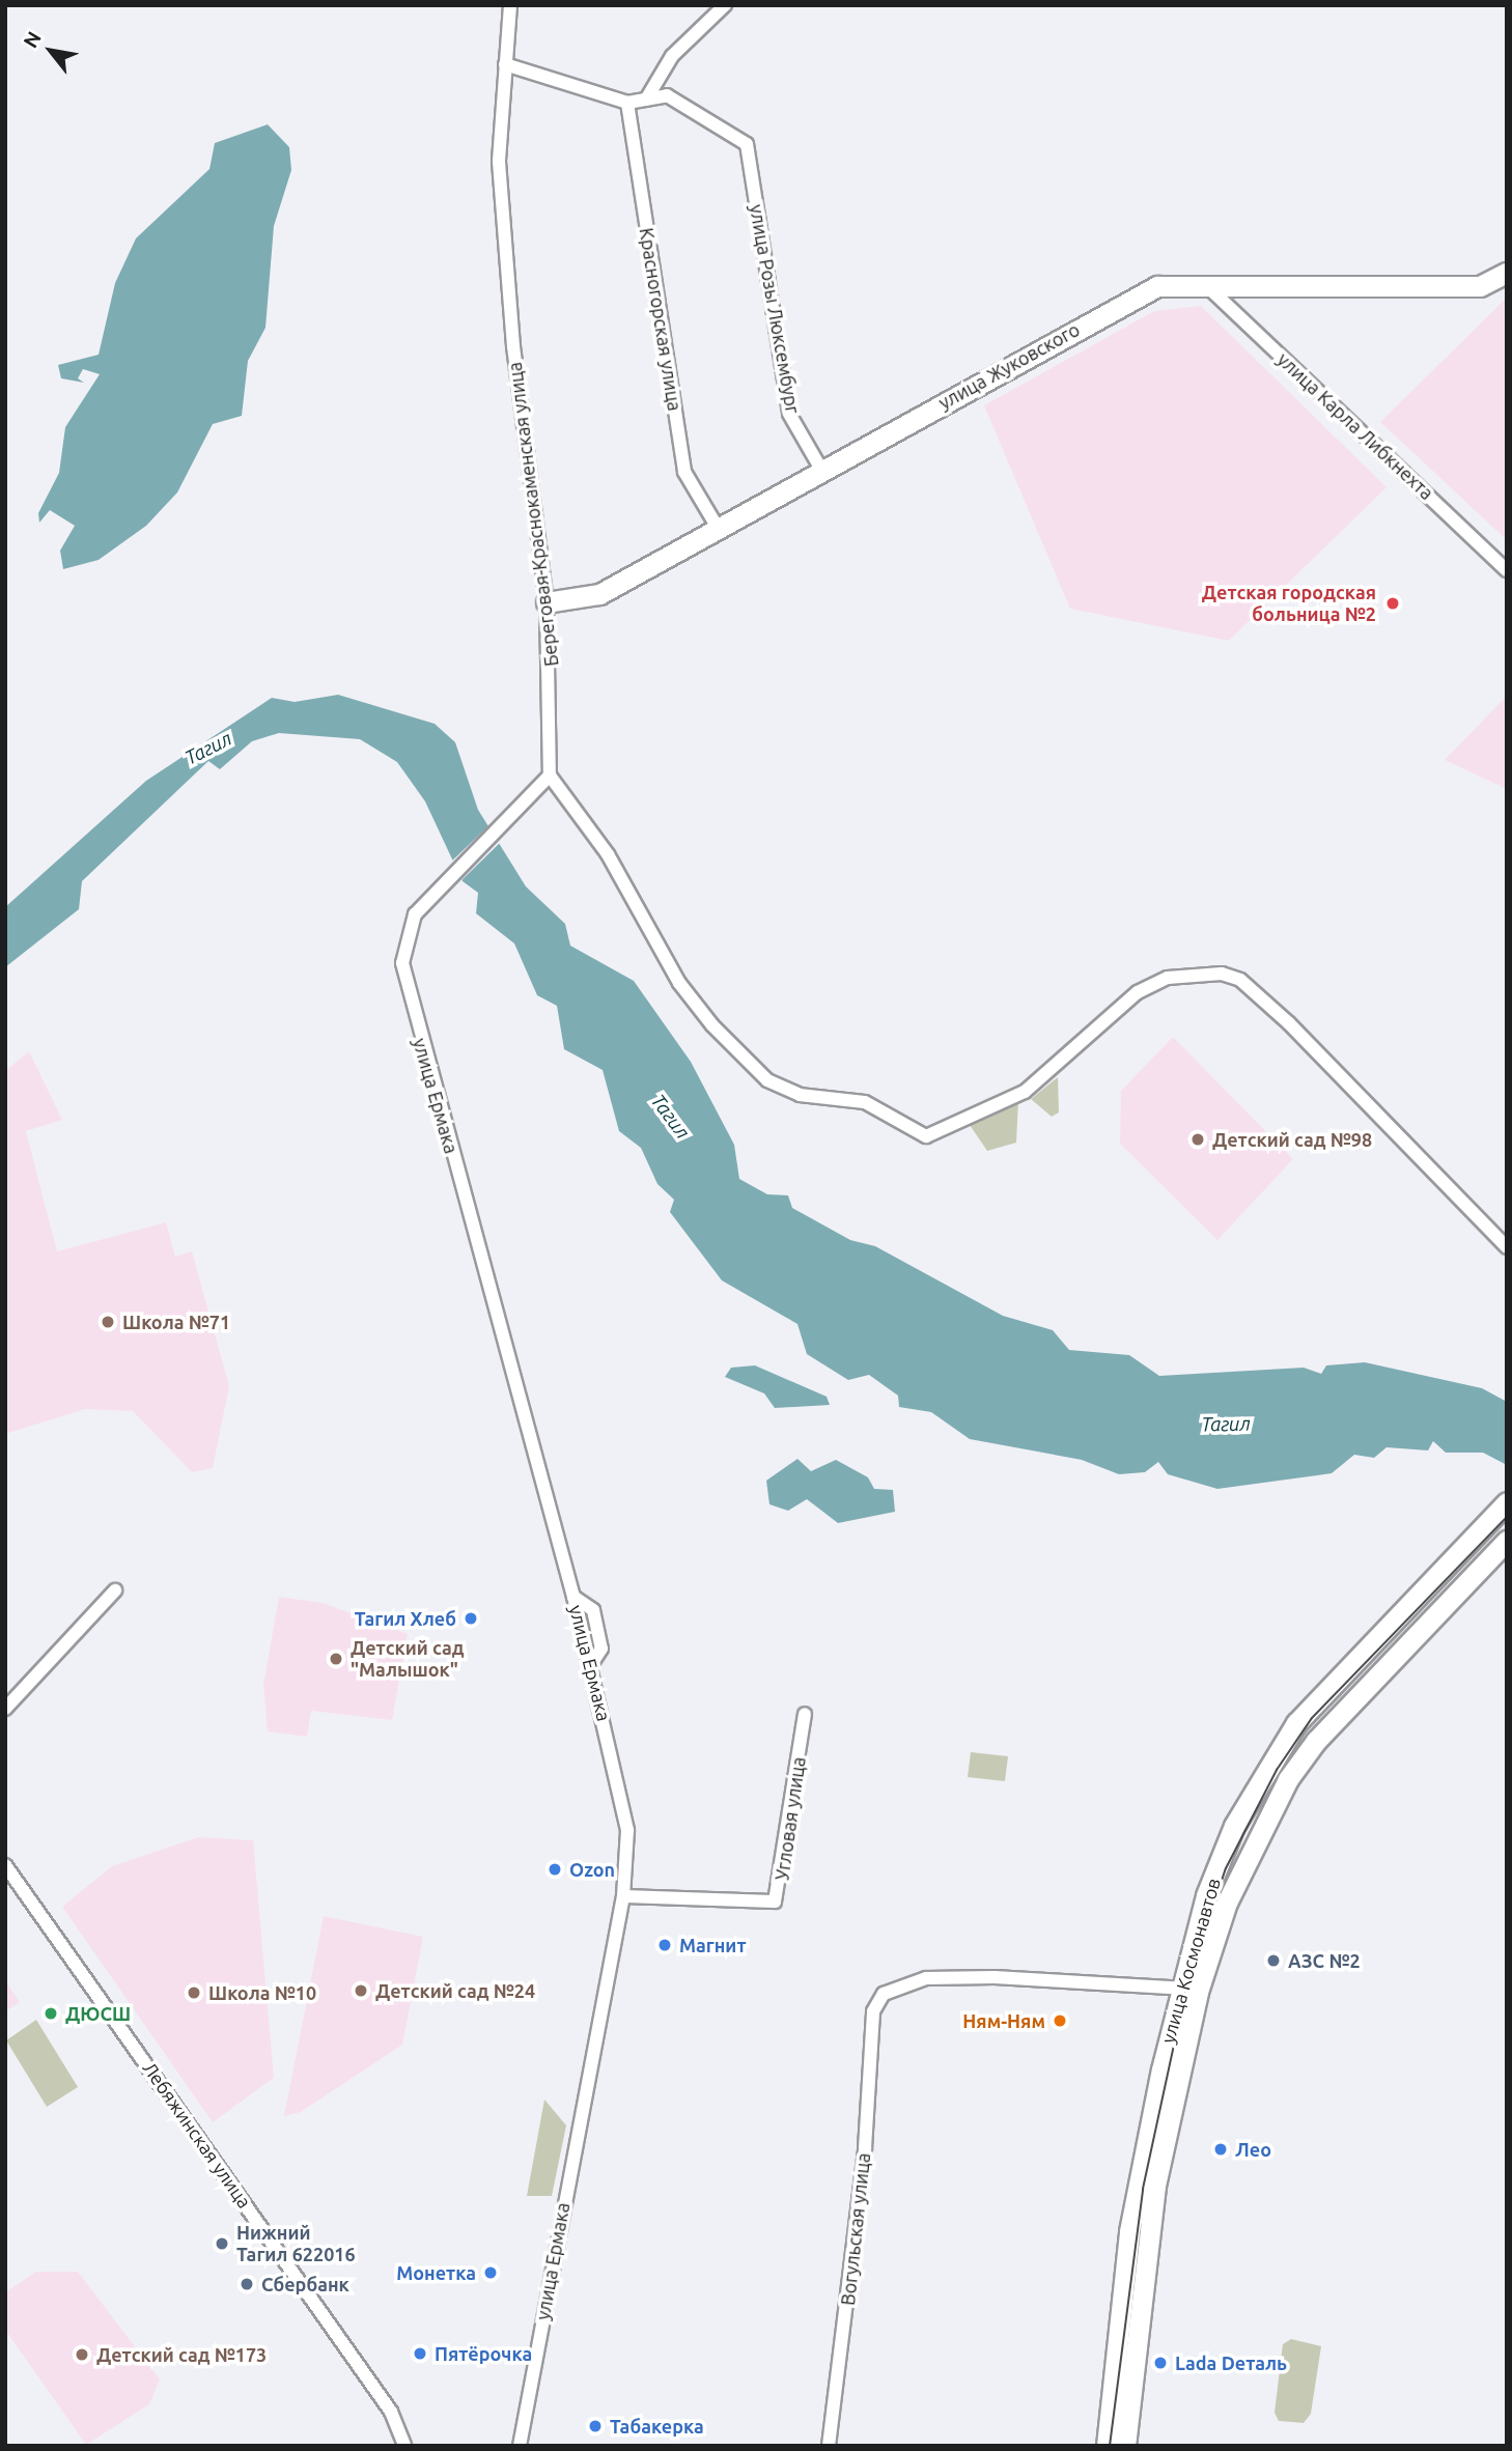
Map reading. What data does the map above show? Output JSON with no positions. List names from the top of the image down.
{
  "streets": {
    "main road": ["улица Жуковского", "улица Космонавтов"],
    "street": [
      "улица Розы Люксембург",
      "Красногорская улица",
      "улица Карла Либкнехта",
      "Береговая-Краснокаменская улица",
      "улица Ермака",
      "Угловая улица",
      "Лебяжинская улица",
      "Вогульская улица"
    ]
  },
  "crossings": [
    ["улица Розы Люксембург", "улица Жуковского"],
    ["Красногорская улица", "улица Жуковского"],
    ["улица Жуковского", "улица Карла Либкнехта"],
    ["улица Жуковского", "Береговая-Краснокаменская улица"],
    ["Береговая-Краснокаменская улица", "улица Ермака"],
    ["улица Ермака", "Угловая улица"],
    ["улица Космонавтов", "Вогульская улица"]
  ],
  "water": ["Тагил"],
  "places": [
    "Детская городская больница №2",
    "Детский сад №98",
    "Школа №71",
    "Тагил Хлеб",
    "Детский сад \"Малышок\"",
    "Ozon",
    "Магнит",
    "АЗС №2",
    "Детский сад №24",
    "Школа №10",
    "ДЮСШ",
    "Ням-Ням",
    "Лео",
    "Нижний Тагил 622016",
    "Монетка",
    "Сбербанк",
    "Пятёрочка",
    "Детский сад №173",
    "Lada Dеталь",
    "Табакерка"
  ],
  "north": "top left"
}
